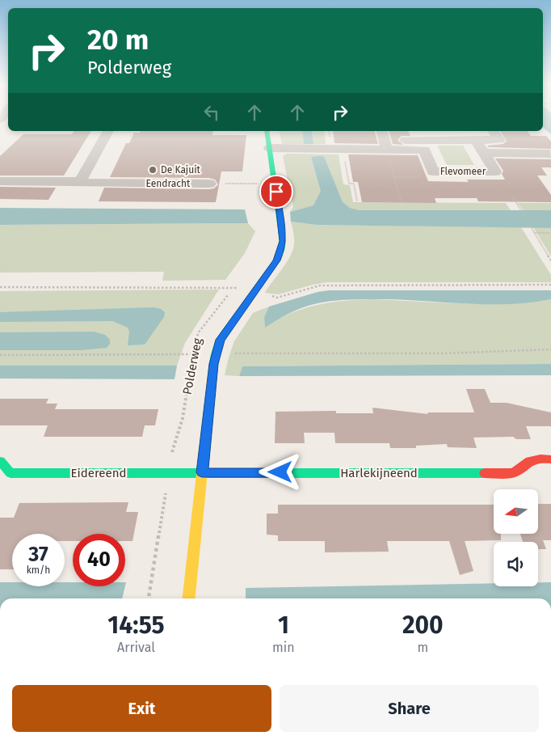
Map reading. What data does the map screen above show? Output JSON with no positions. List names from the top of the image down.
{
  "streets": {
    "street": [
      "Flevomeer",
      "Eendracht",
      "Polderweg",
      "Eidereend",
      "Harlekijneend"
    ]
  },
  "crossings": [
    ["Flevomeer", "Polderweg"],
    ["Polderweg", "Eidereend"],
    ["Polderweg", "Harlekijneend"],
    ["Eidereend", "Harlekijneend"]
  ],
  "places": ["De Kajuit"],
  "north": "left",
  "page": {
    "turn": ["20 m", "Polderweg"],
    "speed": "37 km/h",
    "limit": "40",
    "eta": [
      "14:55",
      "Arrival",
      "1",
      "min",
      "200",
      "m"
    ],
    "buttons": ["Exit", "Share"]
  }
}
